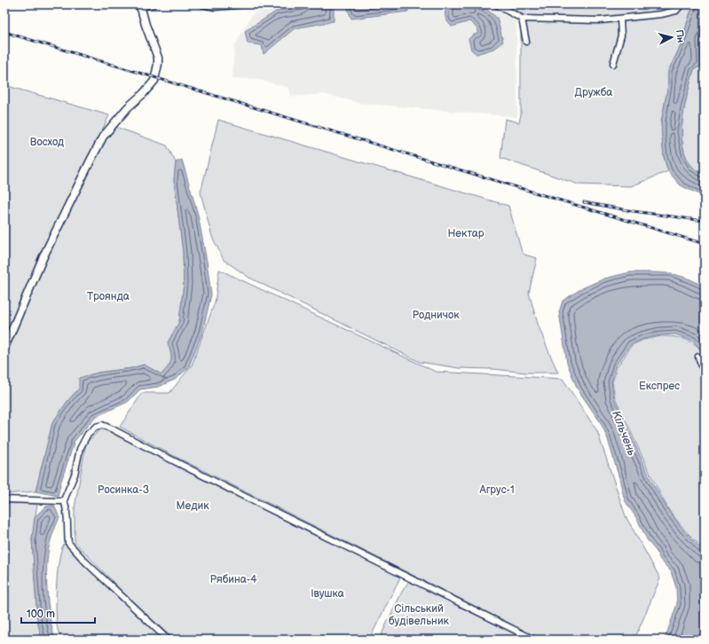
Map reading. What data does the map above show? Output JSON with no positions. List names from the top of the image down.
{
  "water": ["Кільчень"],
  "parks": [
    "Дружба",
    "Восход",
    "Нектар",
    "Троянда",
    "Родничок",
    "Експрес",
    "Росинка-3",
    "Агрус-1",
    "Медик",
    "Рябина-4",
    "Івушка",
    "Сільський будівельник"
  ],
  "scale_bar": "100 m",
  "north": "right"
}
